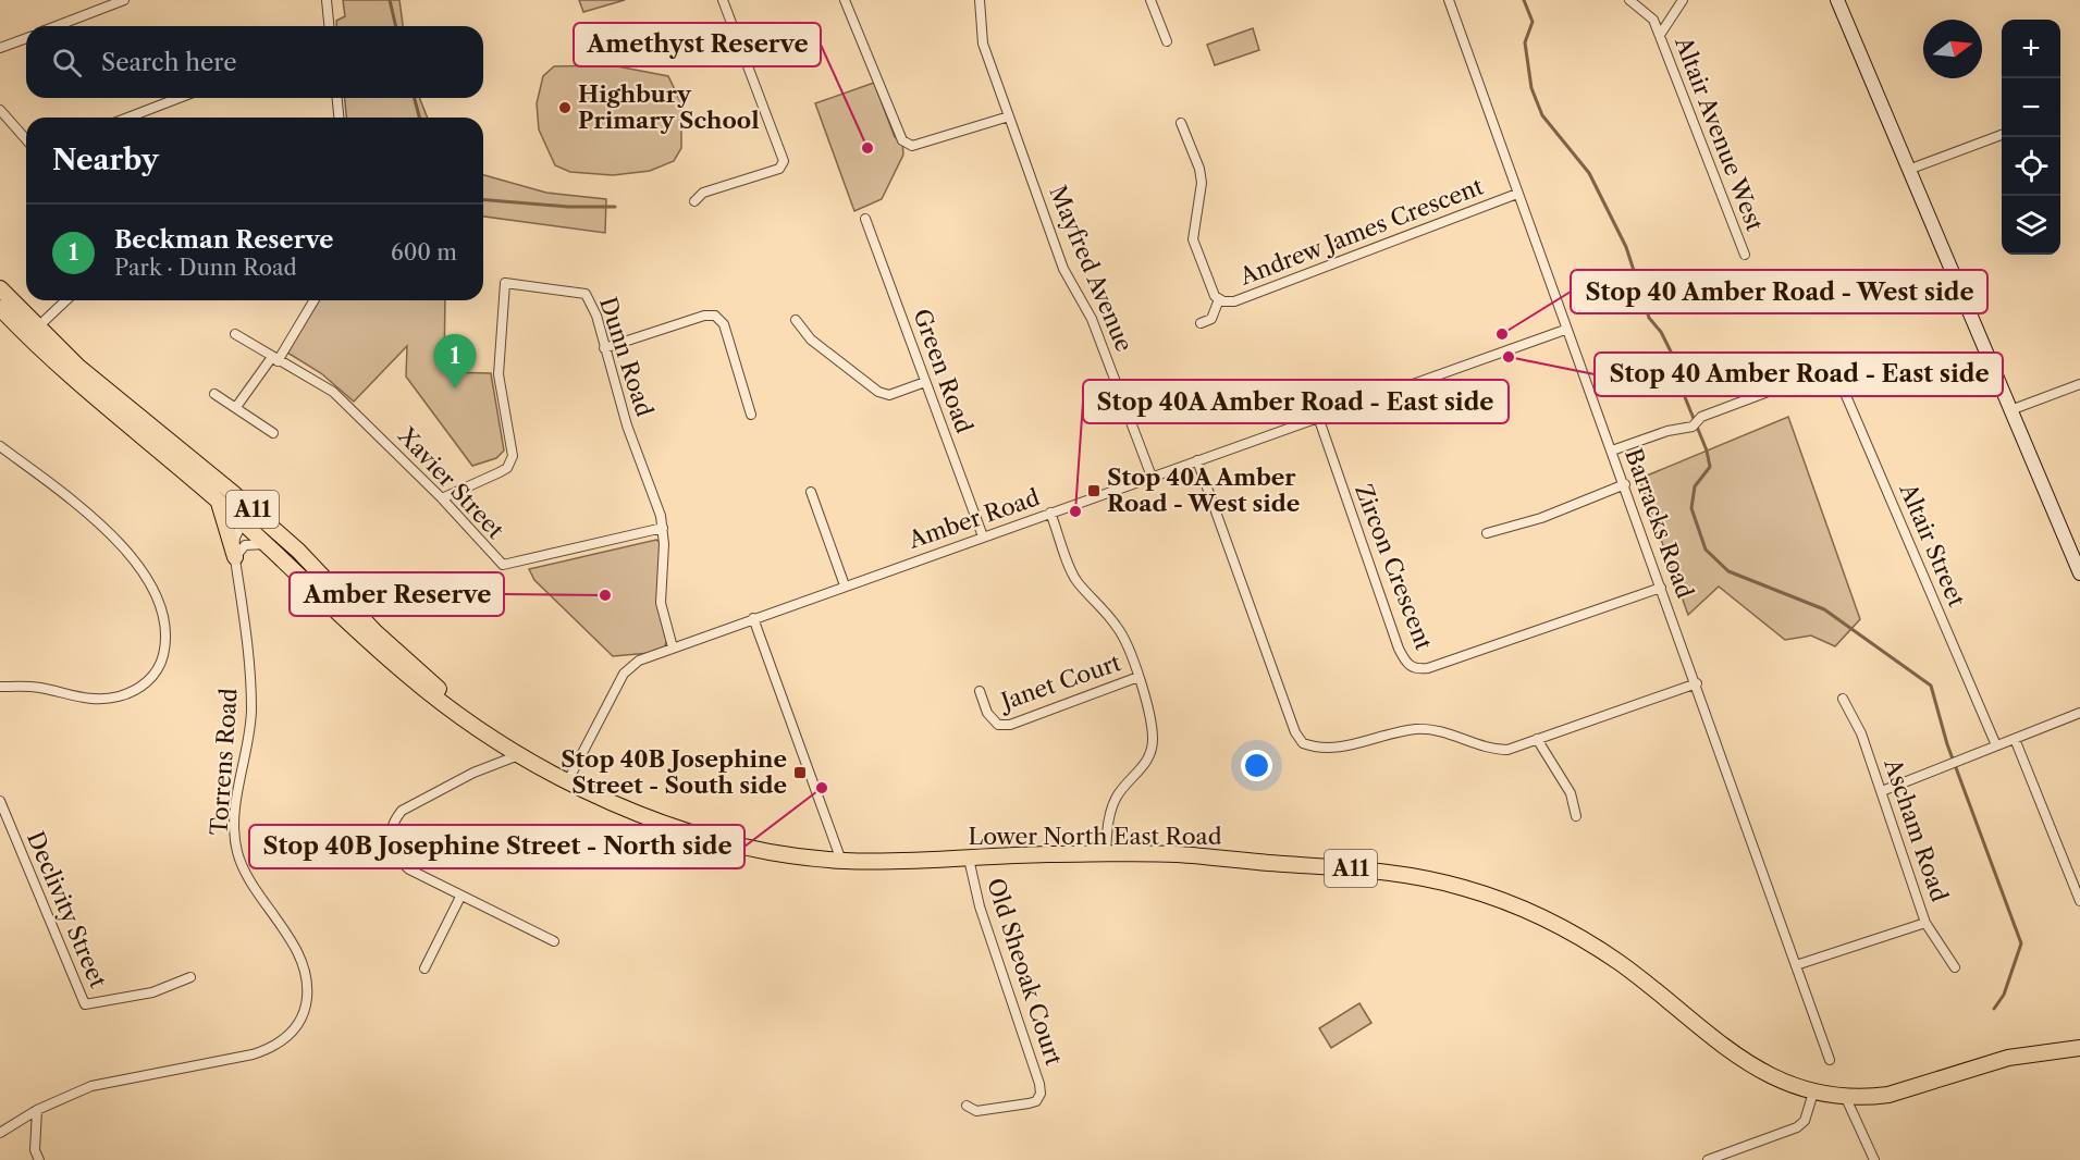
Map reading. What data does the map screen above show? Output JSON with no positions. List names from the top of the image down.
{
  "streets": {
    "main road": ["A11", "Lower North East Road"],
    "street": [
      "Altair Avenue West",
      "Andrew James Crescent",
      "Mayfred Avenue",
      "Dunn Road",
      "Green Road",
      "Xavier Street",
      "Amber Road",
      "Barracks Road",
      "Altair Street",
      "Zircon Crescent",
      "Janet Court",
      "Torrens Road",
      "Ascham Road",
      "Declivity Street",
      "Old Sheoak Court"
    ]
  },
  "crossings": [
    ["Andrew James Crescent", "Barracks Road"],
    ["Mayfred Avenue", "Amber Road"],
    ["Dunn Road", "Xavier Street"],
    ["Dunn Road", "Amber Road"],
    ["Green Road", "Amber Road"],
    ["Amber Road", "Barracks Road"],
    ["Amber Road", "Zircon Crescent"],
    ["Amber Road", "Lower North East Road"],
    ["Barracks Road", "Zircon Crescent"],
    ["Barracks Road", "Ascham Road"],
    ["Torrens Road", "Lower North East Road"],
    ["Lower North East Road", "Old Sheoak Court"]
  ],
  "places": {
    "other": [
      "Highbury Primary School",
      "Amethyst Reserve",
      "Stop 40 Amber Road - West side",
      "Stop 40 Amber Road - East side",
      "Stop 40A Amber Road - East side",
      "Amber Reserve",
      "Stop 40B Josephine Street - North side"
    ],
    "transit": ["Stop 40A Amber Road - West side", "Stop 40B Josephine Street - South side"]
  },
  "north": "right",
  "page": {
    "map_buttons": ["+", "−"],
    "search": "Search here",
    "heading": "Nearby",
    "list": [
      {
        "mark": "1",
        "name": "Beckman Reserve",
        "note": "Park · Dunn Road",
        "value": "600 m"
      }
    ],
    "pins": "1"
  }
}
